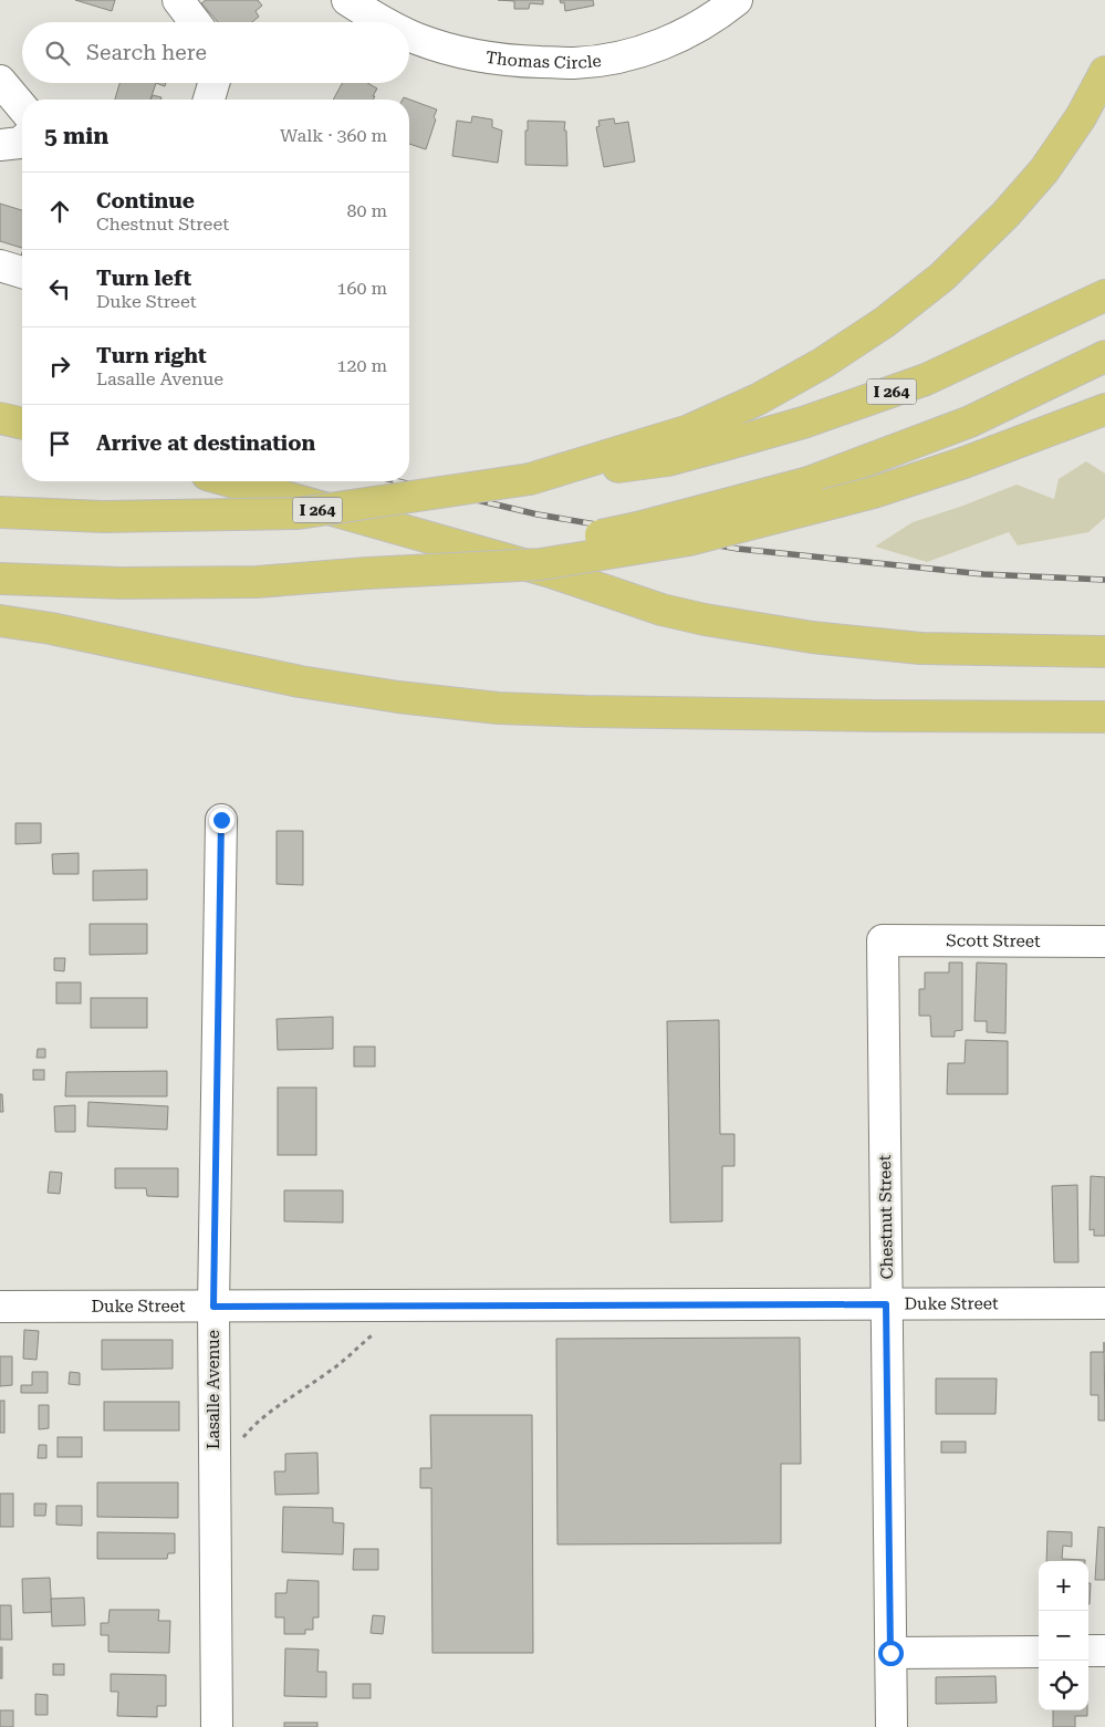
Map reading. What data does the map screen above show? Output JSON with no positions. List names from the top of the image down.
{
  "streets": {
    "highway": ["I 264"],
    "street": [
      "Thomas Circle",
      "Scott Street",
      "Chestnut Street",
      "Duke Street",
      "Lasalle Avenue"
    ]
  },
  "crossings": [
    ["Scott Street", "Chestnut Street"],
    ["Chestnut Street", "Duke Street"],
    ["Duke Street", "Lasalle Avenue"]
  ],
  "page": {
    "search": "Search here",
    "heading": ["5 min", "Walk · 360 m"],
    "list": [
      ["Continue", "Chestnut Street", "80 m"],
      ["Turn left", "Duke Street", "160 m"],
      ["Turn right", "Lasalle Avenue", "120 m"],
      "Arrive at destination"
    ],
    "map_buttons": ["+", "−"]
  }
}
